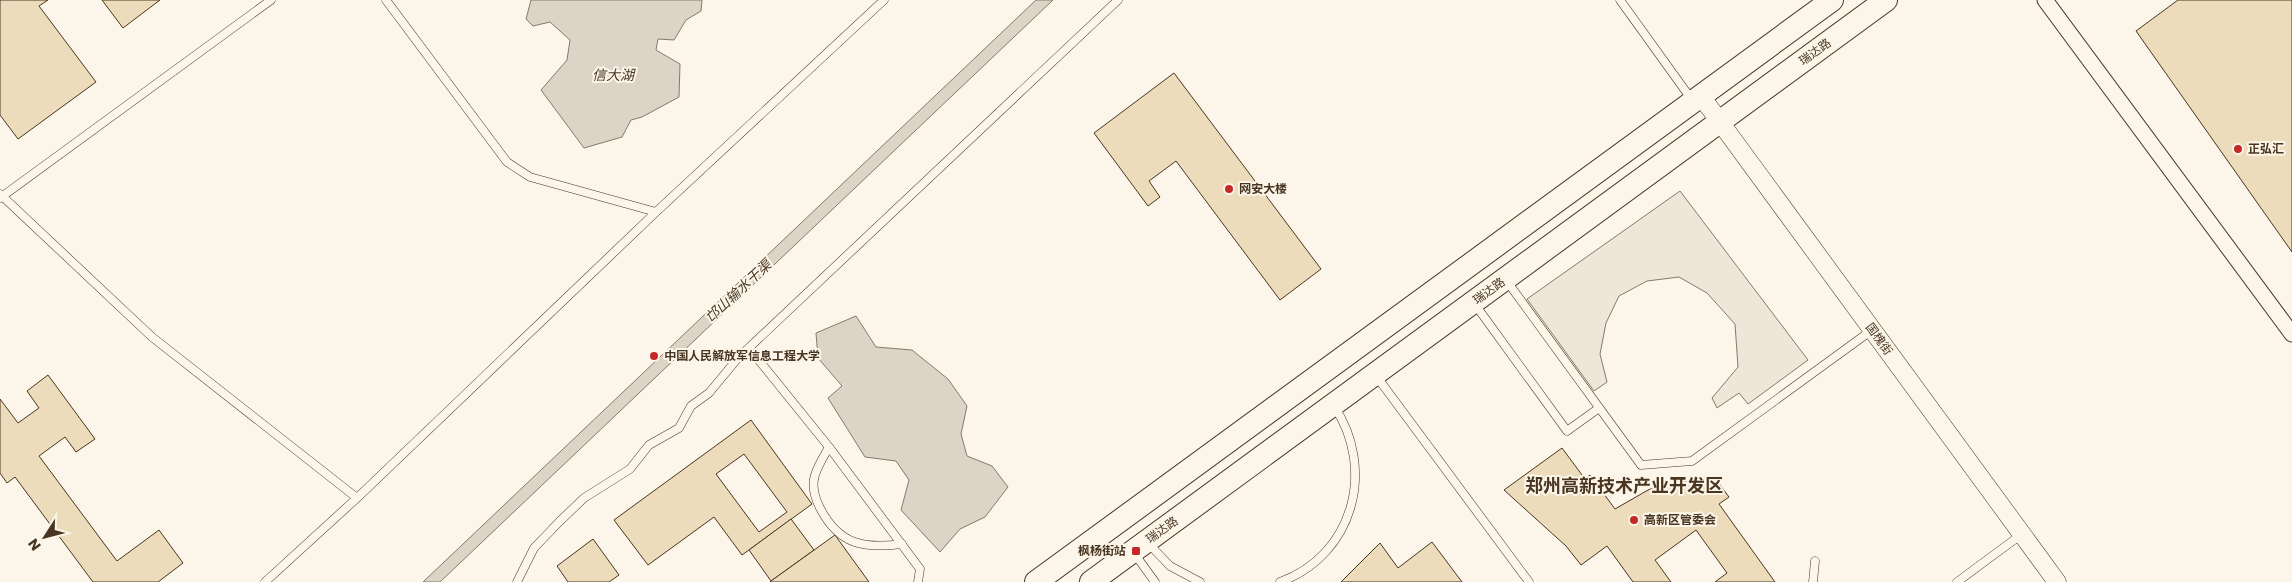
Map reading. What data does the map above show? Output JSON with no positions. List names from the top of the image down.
{
  "streets": {
    "main road": ["瑞达路"],
    "street": ["国槐街"]
  },
  "crossings": [
    ["瑞达路", "国槐街"]
  ],
  "districts": ["郑州高新技术产业开发区"],
  "water": ["信大湖", "邙山输水干渠"],
  "places": {
    "other": [
      "正弘汇",
      "网安大楼",
      "中国人民解放军信息工程大学",
      "高新区管委会"
    ],
    "transit": ["枫杨街站"]
  },
  "north": "bottom left"
}
